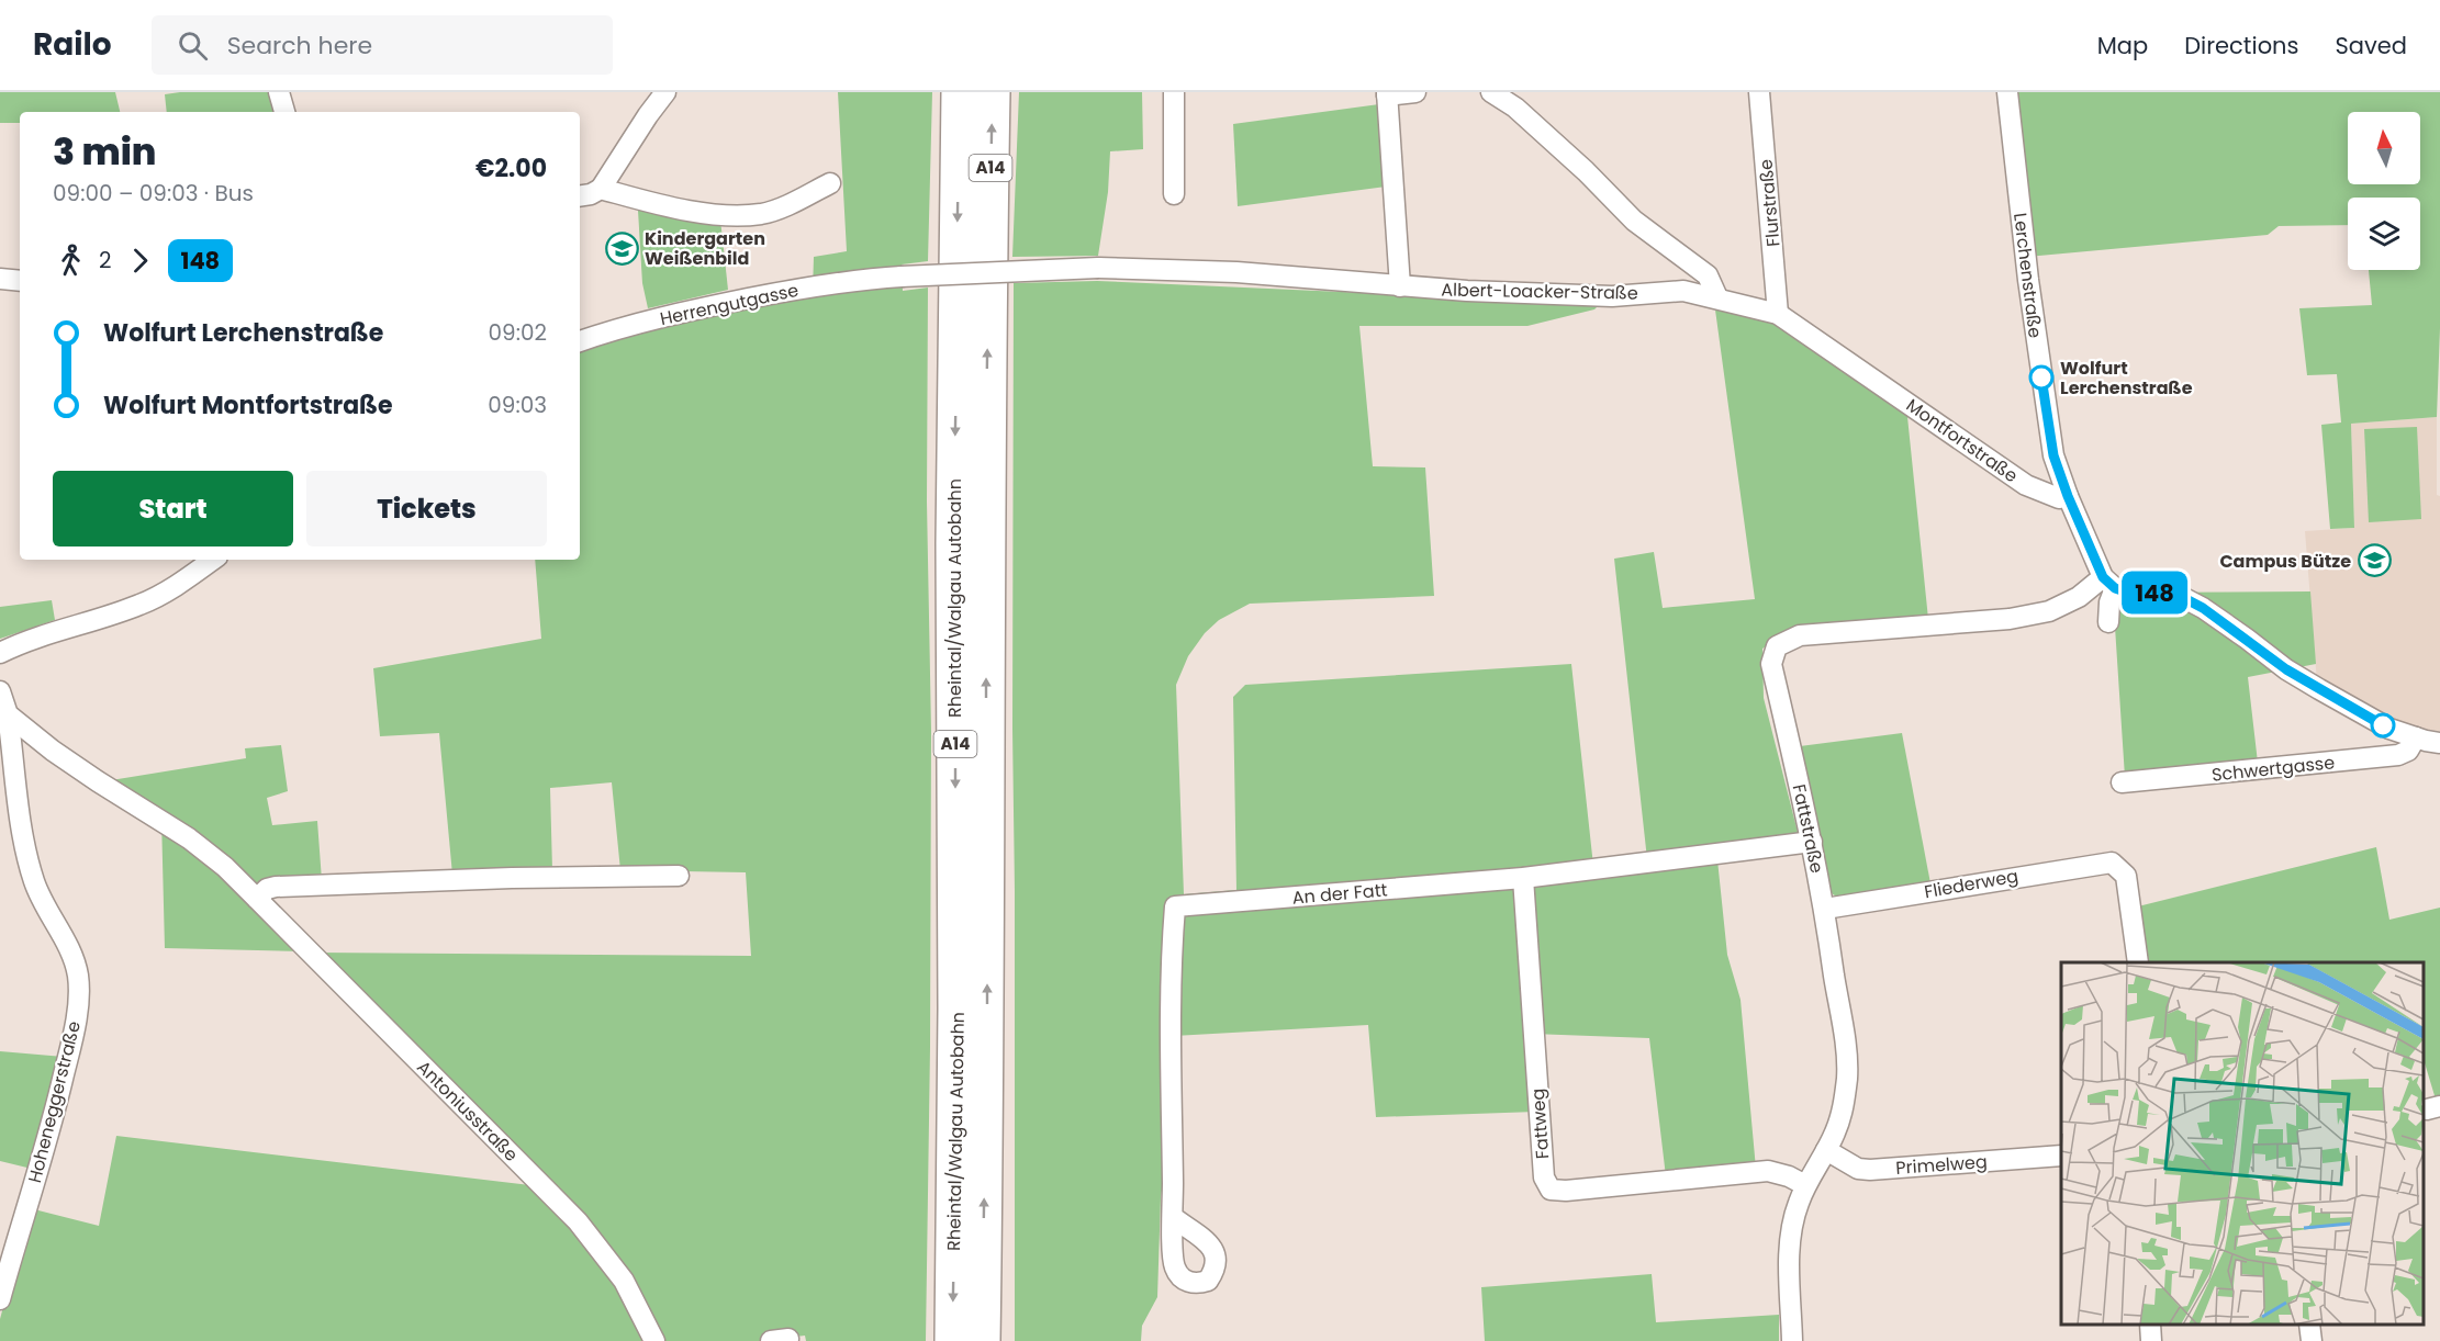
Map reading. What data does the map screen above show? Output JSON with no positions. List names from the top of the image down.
{
  "streets": {
    "highway": ["A14", "Rheintal/Walgau Autobahn"],
    "street": [
      "Flurstraße",
      "Lerchenstraße",
      "Albert-Loacker-Straße",
      "Herrengutgasse",
      "Montfortstraße",
      "Schwertgasse",
      "Fattstraße",
      "Fliederweg",
      "An der Fatt",
      "Hoheneggerstraße",
      "Antoniusstraße",
      "Fattweg",
      "Primelweg"
    ]
  },
  "crossings": [
    ["Flurstraße", "Montfortstraße"],
    ["Lerchenstraße", "Montfortstraße"],
    ["Albert-Loacker-Straße", "Herrengutgasse"],
    ["Albert-Loacker-Straße", "Montfortstraße"],
    ["Fattstraße", "Fliederweg"],
    ["Fattstraße", "An der Fatt"],
    ["Fattstraße", "Fattweg"],
    ["Fattstraße", "Primelweg"],
    ["An der Fatt", "Fattweg"],
    ["Hoheneggerstraße", "Antoniusstraße"]
  ],
  "places": {
    "school or university": ["Kindergarten Weißenbild", "Campus Bütze"],
    "other": ["Wolfurt Lerchenstraße"]
  },
  "lines": ["bus line 148"],
  "north": "top",
  "page": {
    "header": "Railo",
    "search": "Search here",
    "nav": ["Map", "Directions", "Saved"],
    "on_map": "148",
    "heading": ["3 min", "09:00 – 09:03 · Bus", "€2.00"],
    "legs": ["2", "148"],
    "list": [
      {
        "name": "Wolfurt Lerchenstraße",
        "value": "09:02"
      },
      {
        "name": "Wolfurt Montfortstraße",
        "value": "09:03"
      }
    ],
    "buttons": ["Start", "Tickets"]
  }
}
